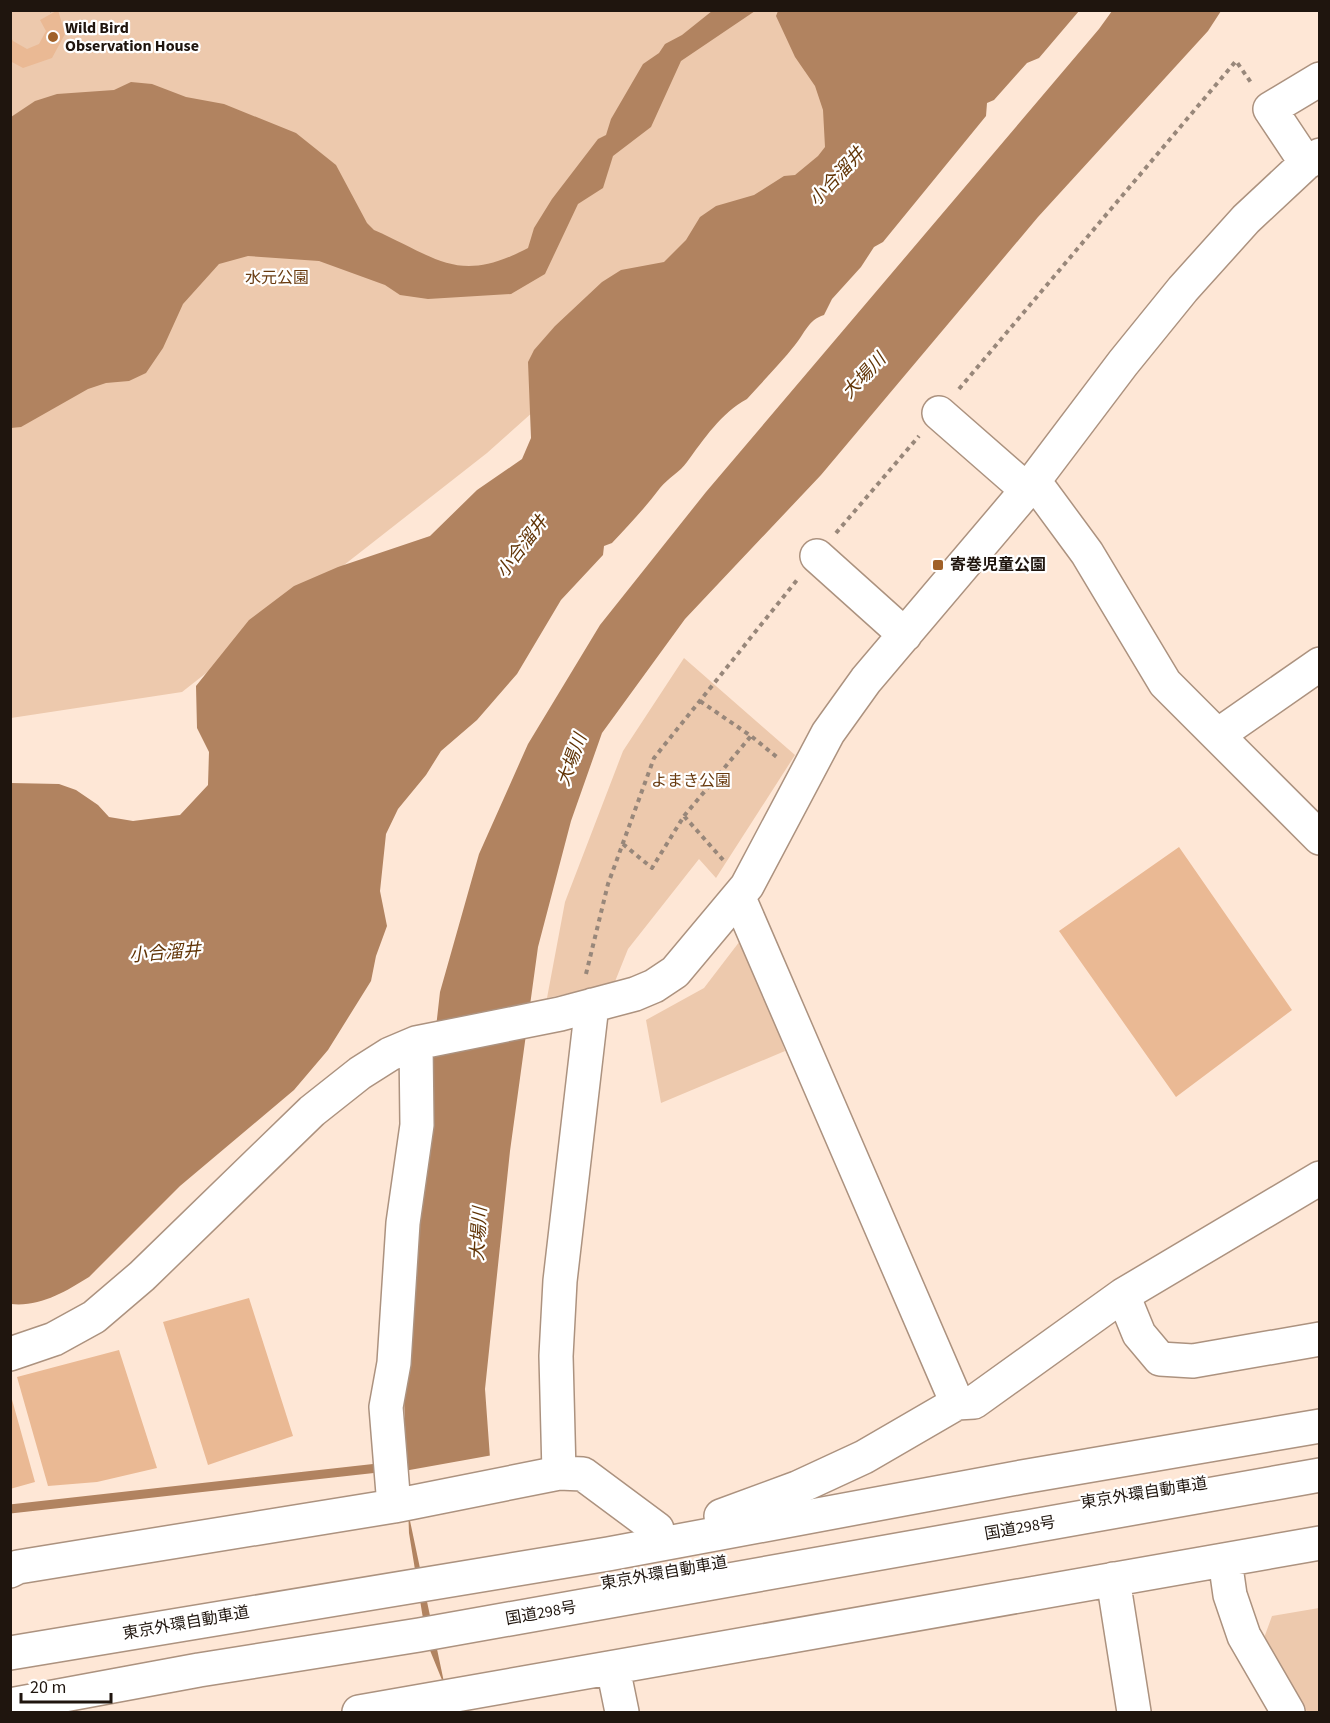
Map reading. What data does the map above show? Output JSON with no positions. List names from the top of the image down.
{
  "streets": {
    "main road": ["東京外環自動車道", "国道298号"]
  },
  "water": ["小合溜井", "大場川"],
  "parks": ["水元公園", "よまき公園"],
  "places": {
    "other": ["Wild Bird Observation House"],
    "transit": ["寄巻児童公園"]
  },
  "scale_bar": "20 m"
}
